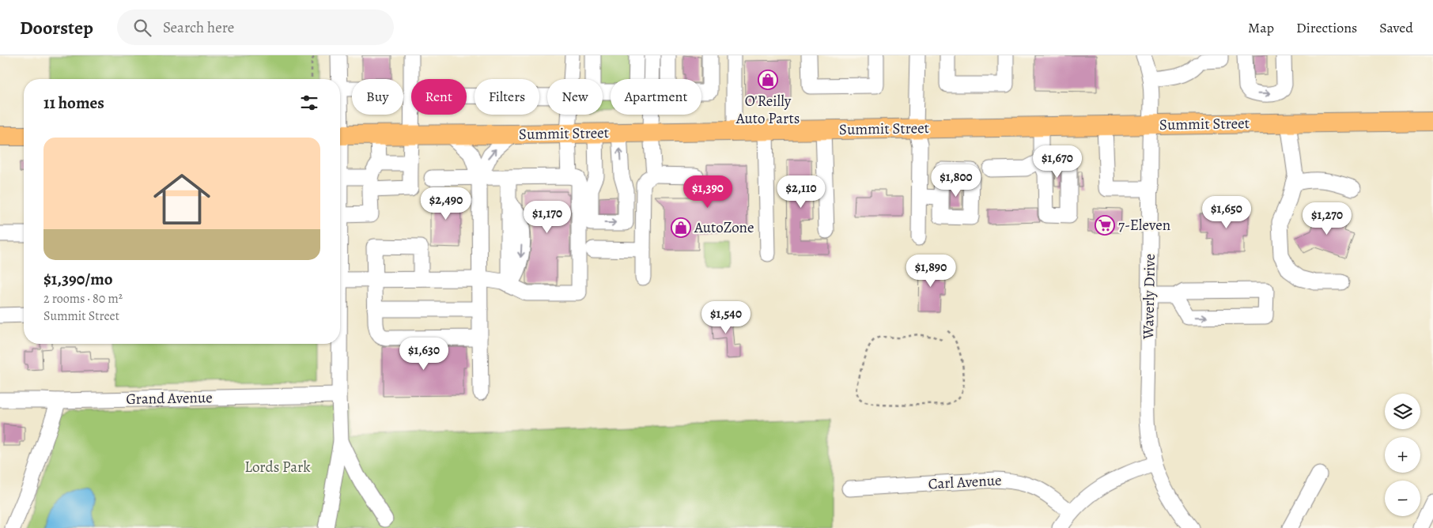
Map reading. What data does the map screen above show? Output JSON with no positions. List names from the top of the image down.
{
  "streets": {
    "main road": ["Summit Street"],
    "street": ["Waverly Drive", "Grand Avenue", "Carl Avenue"]
  },
  "crossings": [
    ["Summit Street", "Waverly Drive"]
  ],
  "parks": ["Lords Park"],
  "places": {
    "shop": ["O'Reilly Auto Parts", "AutoZone"],
    "supermarket": ["7-Eleven"]
  },
  "page": {
    "header": "Doorstep",
    "search": "Search here",
    "nav": ["Map", "Directions", "Saved"],
    "chip": [
      "Buy",
      "Rent",
      "Filters",
      "New",
      "Apartment"
    ],
    "heading": "11 homes",
    "list": [
      {
        "name": "$1,390/mo",
        "note": "2 rooms · 80 m² · Summit Street"
      }
    ],
    "price": [
      "$1,670",
      "$1,800",
      "$1,390",
      "$2,110",
      "$2,490",
      "$1,650",
      "$1,170",
      "$1,270",
      "$1,890",
      "$1,540",
      "$1,630"
    ],
    "map_buttons": ["+", "−"]
  }
}
